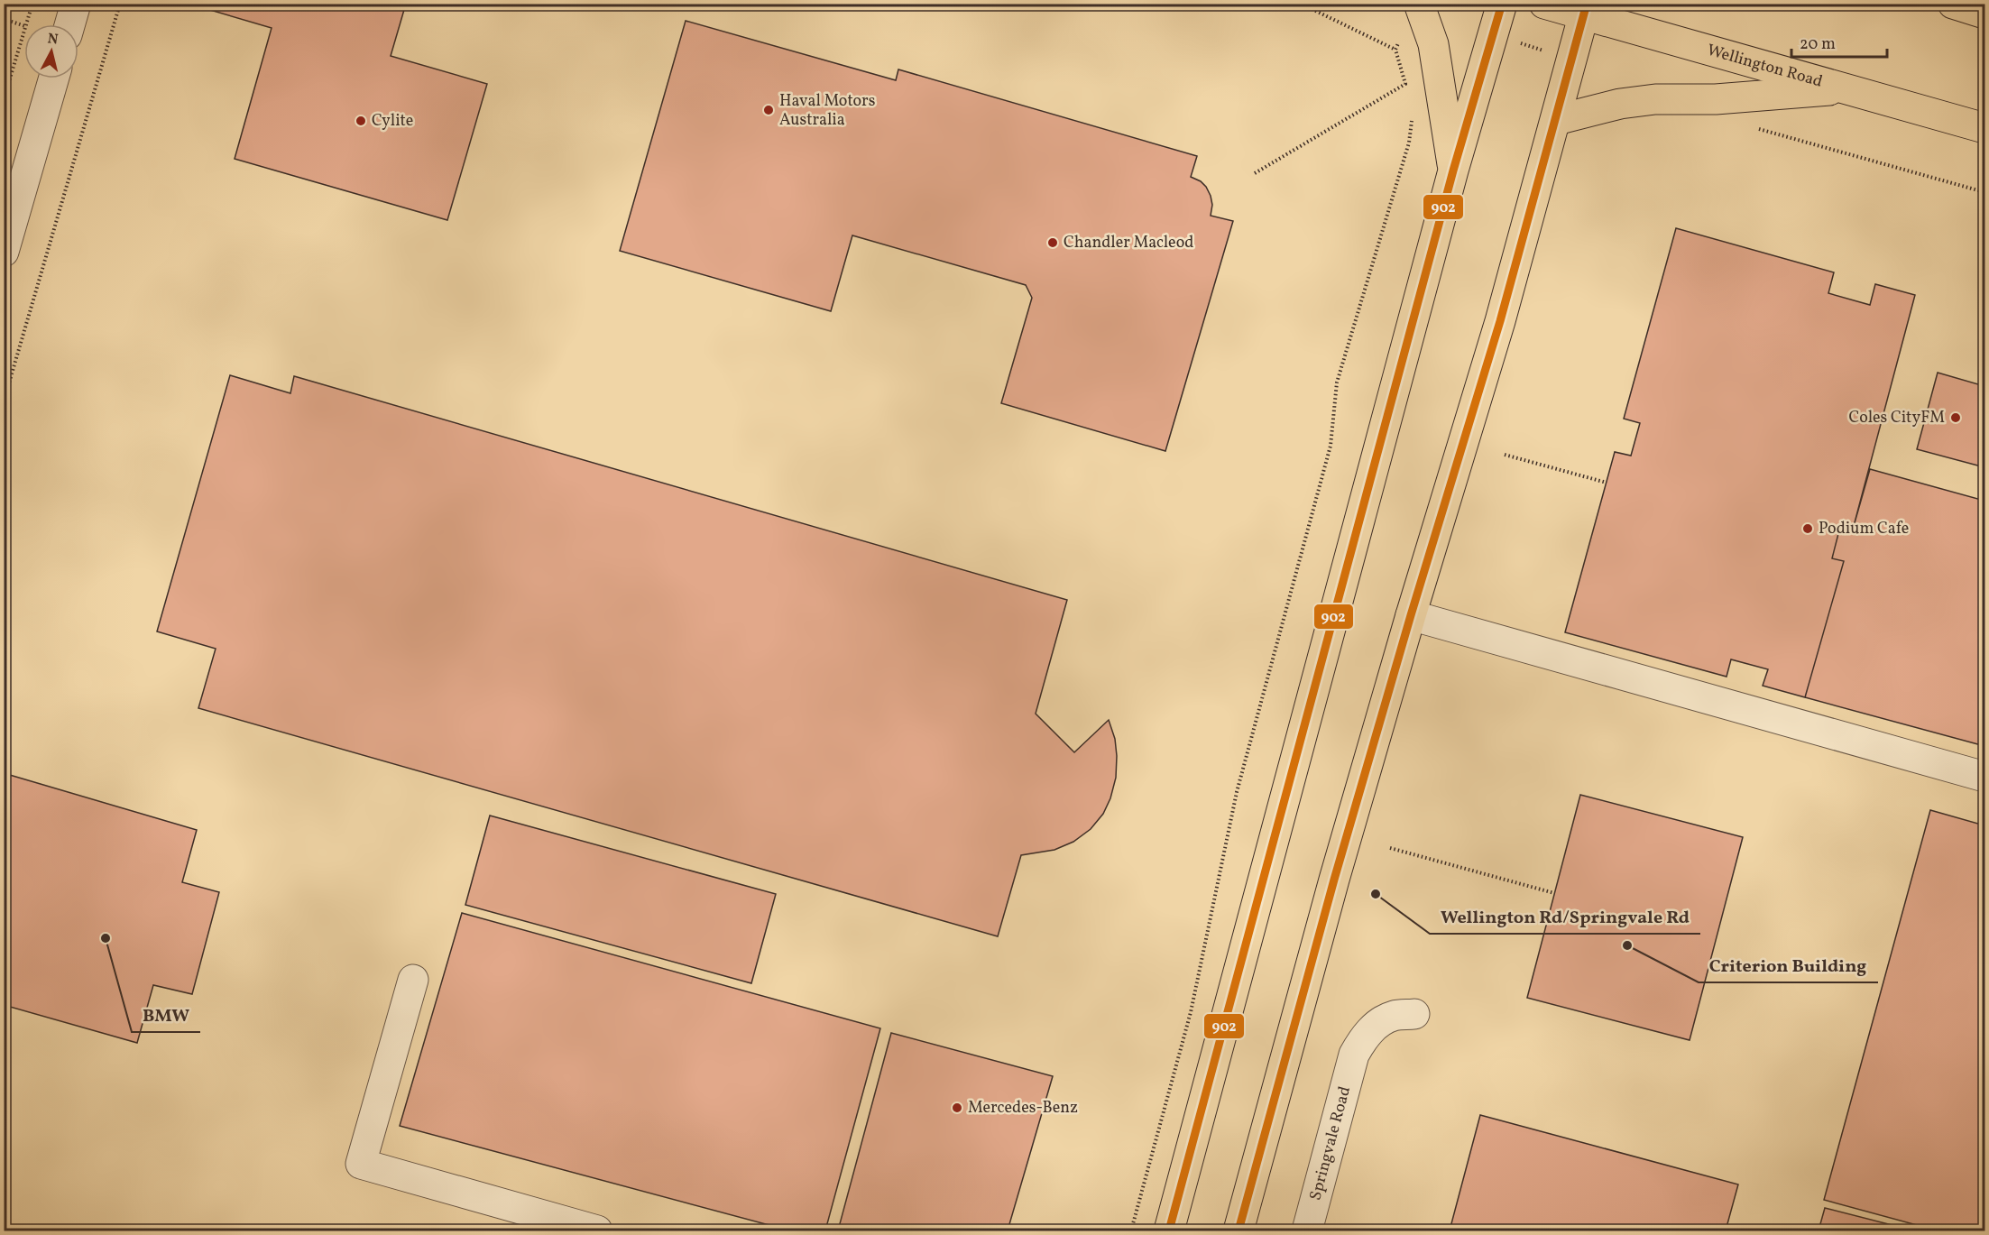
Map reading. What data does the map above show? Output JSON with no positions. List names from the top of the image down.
{
  "streets": {
    "highway": ["Wellington Road"],
    "street": ["Springvale Road"]
  },
  "places": [
    "Haval Motors Australia",
    "Cylite",
    "Chandler Macleod",
    "Coles CityFM",
    "Podium Cafe",
    "Wellington Rd/Springvale Rd",
    "BMW",
    "Criterion Building",
    "Mercedes-Benz"
  ],
  "lines": ["transit line 902"],
  "scale_bar": "20 m",
  "north": "top"
}
